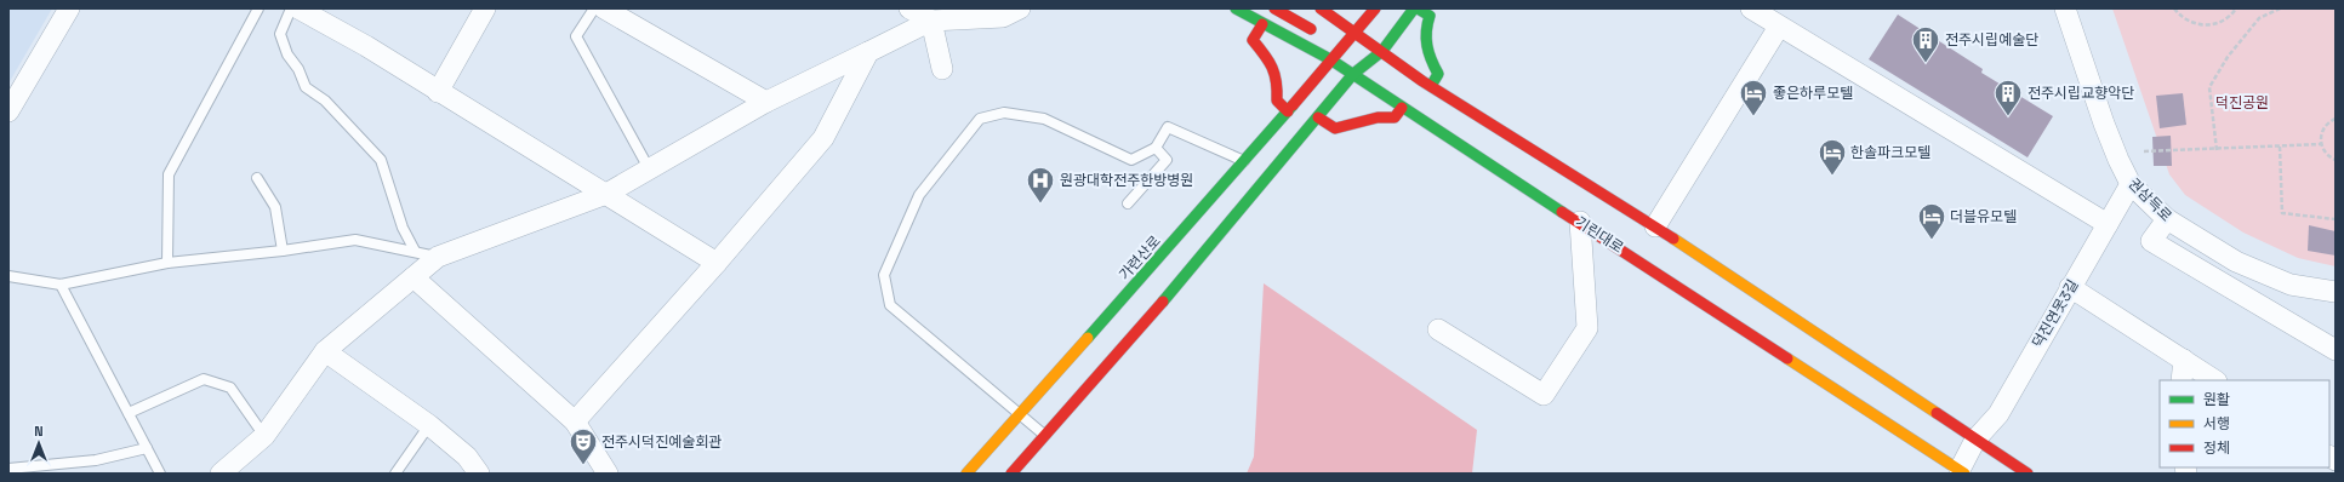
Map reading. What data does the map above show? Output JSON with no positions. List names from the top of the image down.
{
  "streets": {
    "street": [
      "권삼득로",
      "기린대로",
      "가련산로",
      "덕진연못3길"
    ]
  },
  "crossings": [
    ["권삼득로", "덕진연못3길"],
    ["기린대로", "가련산로"],
    ["기린대로", "덕진연못3길"]
  ],
  "parks": ["덕진공원"],
  "places": {
    "building": ["전주시립예술단", "전주시립교향악단"],
    "hotel": ["좋은하루모텔", "한솔파크모텔", "더블유모텔"],
    "hospital": ["원광대학전주한방병원"],
    "theatre": ["전주시덕진예술회관"]
  },
  "legend": ["원활", "서행", "정체"],
  "north": "top"
}
